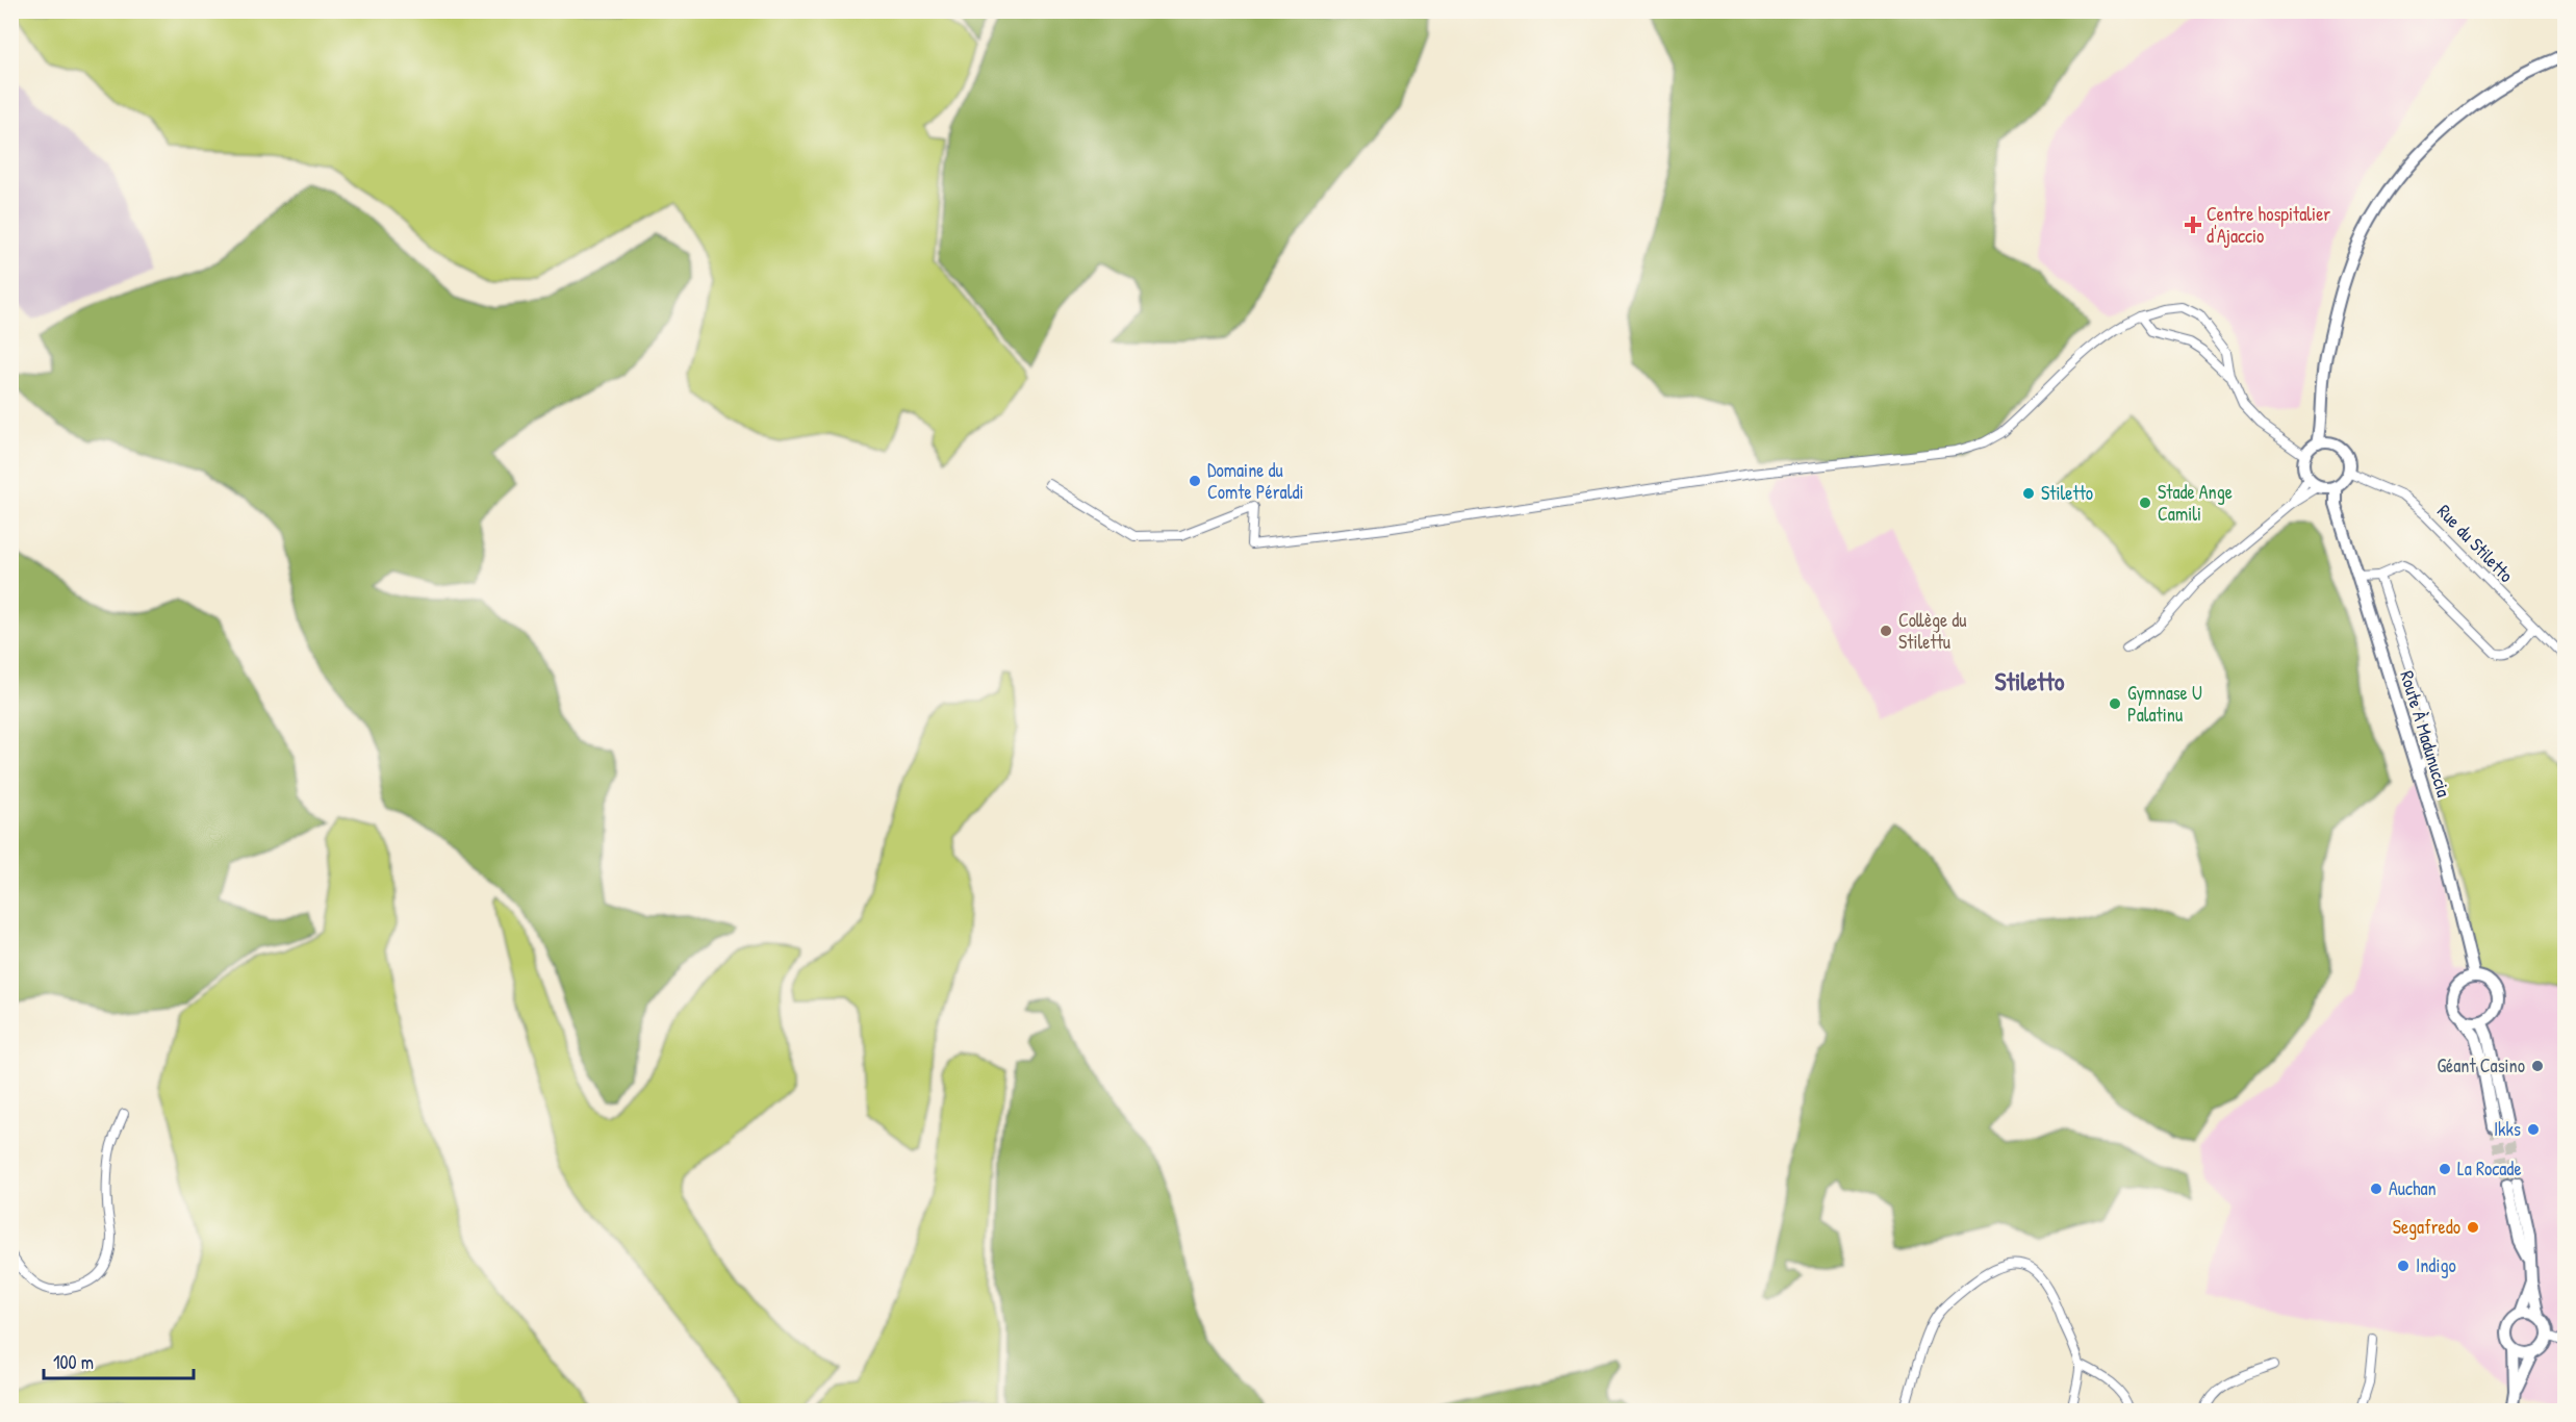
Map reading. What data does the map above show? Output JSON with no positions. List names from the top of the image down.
{
  "streets": {
    "main road": ["Route À Madunuccia"],
    "street": ["Rue du Stiletto"]
  },
  "crossings": [
    ["Rue du Stiletto", "Route À Madunuccia"]
  ],
  "districts": ["Stiletto"],
  "places": {
    "health": ["Centre hospitalier d'Ajaccio"],
    "other": [
      "Domaine du Comte Péraldi",
      "Stiletto",
      "Stade Ange Camili",
      "Collège du Stilettu",
      "Gymnase U Palatinu",
      "Géant Casino",
      "Ikks",
      "La Rocade",
      "Auchan",
      "Segafredo",
      "Indigo"
    ]
  },
  "scale_bar": "100 m"
}
